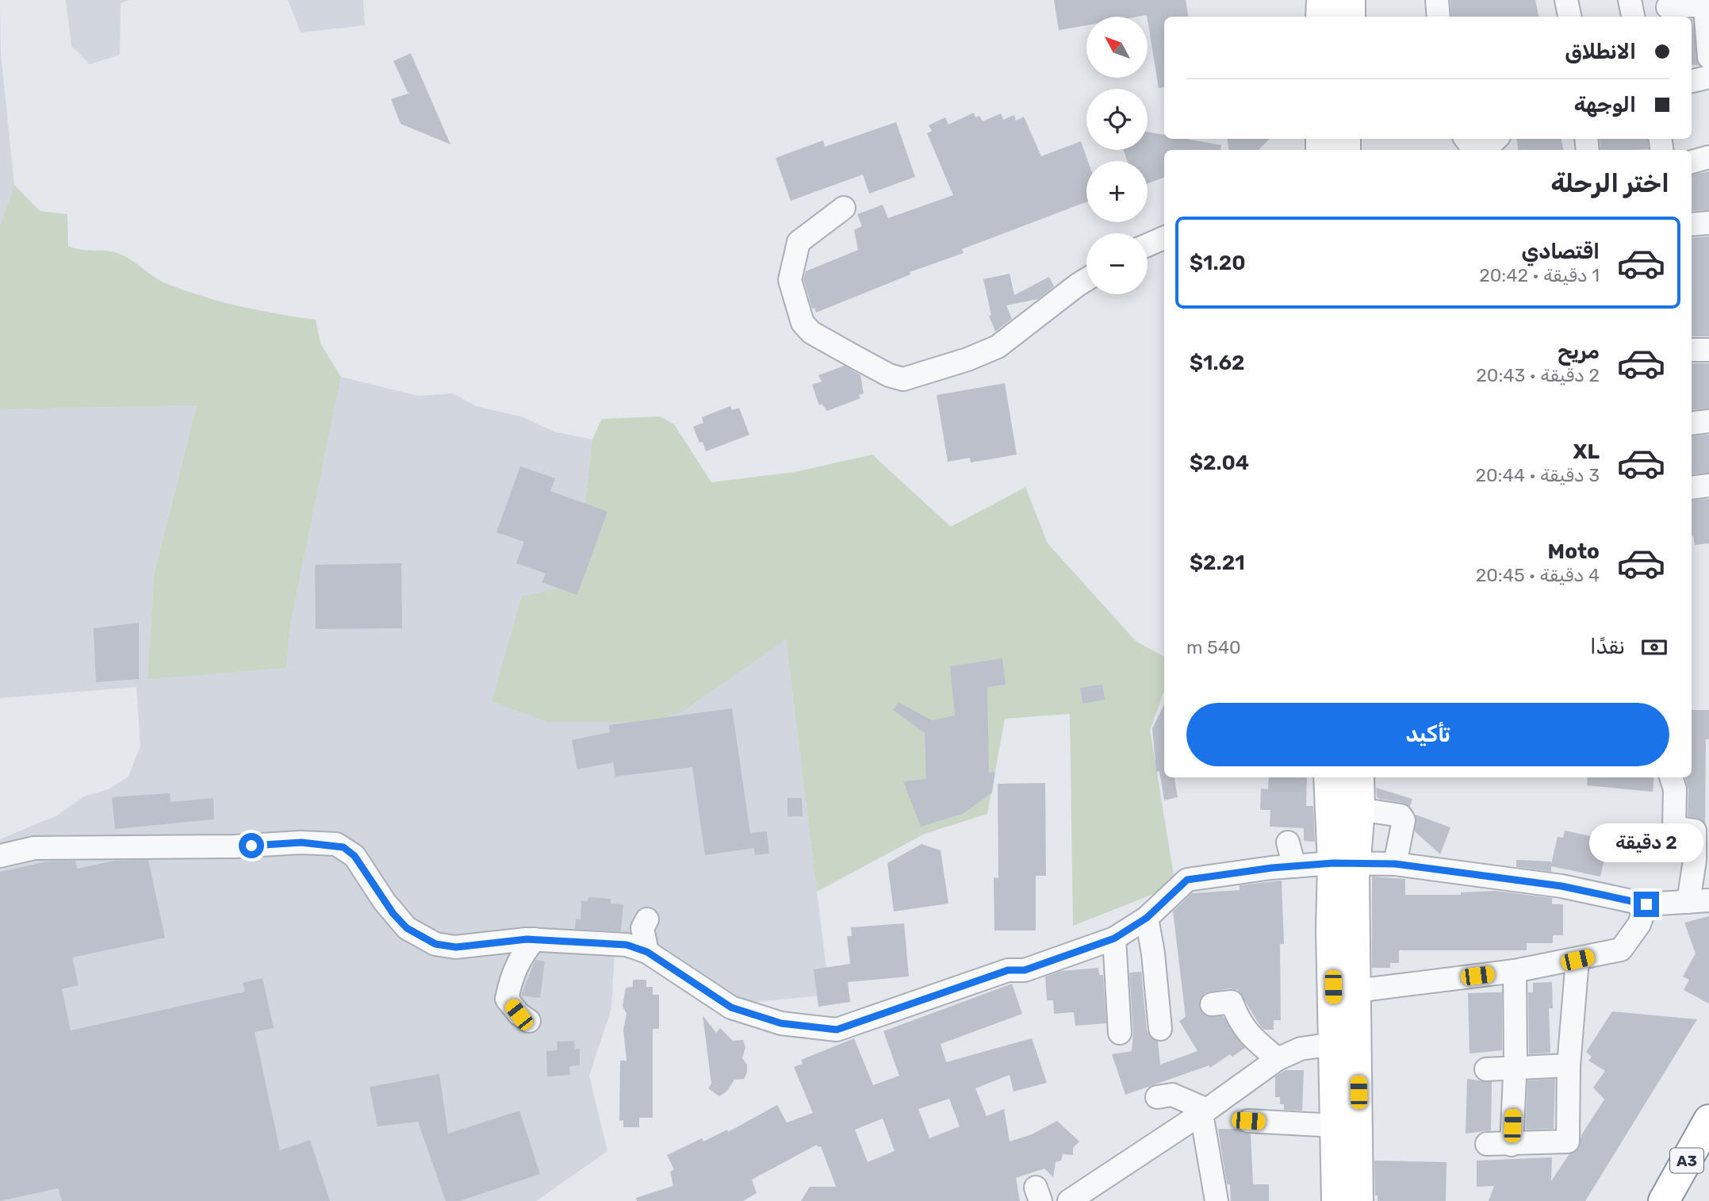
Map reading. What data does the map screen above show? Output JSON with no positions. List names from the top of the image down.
{
  "streets": {
    "main road": ["A3"]
  },
  "north": "top left",
  "page": {
    "map_buttons": ["+", "−"],
    "banner": ["الانطلاق", "الوجهة"],
    "heading": "اختر الرحلة",
    "list": [
      {
        "name": "اقتصادي",
        "note": "1 دقيقة · 20:42",
        "value": "$1.20"
      },
      {
        "name": "مريح",
        "note": "2 دقيقة · 20:43",
        "value": "$1.62"
      },
      {
        "name": "XL",
        "note": "3 دقيقة · 20:44",
        "value": "$2.04"
      },
      {
        "name": "Moto",
        "note": "4 دقيقة · 20:45",
        "value": "$2.21"
      }
    ],
    "pay": ["نقدًا", "540 m"],
    "buttons": "تأكيد",
    "bubble": "2 دقيقة"
  }
}
